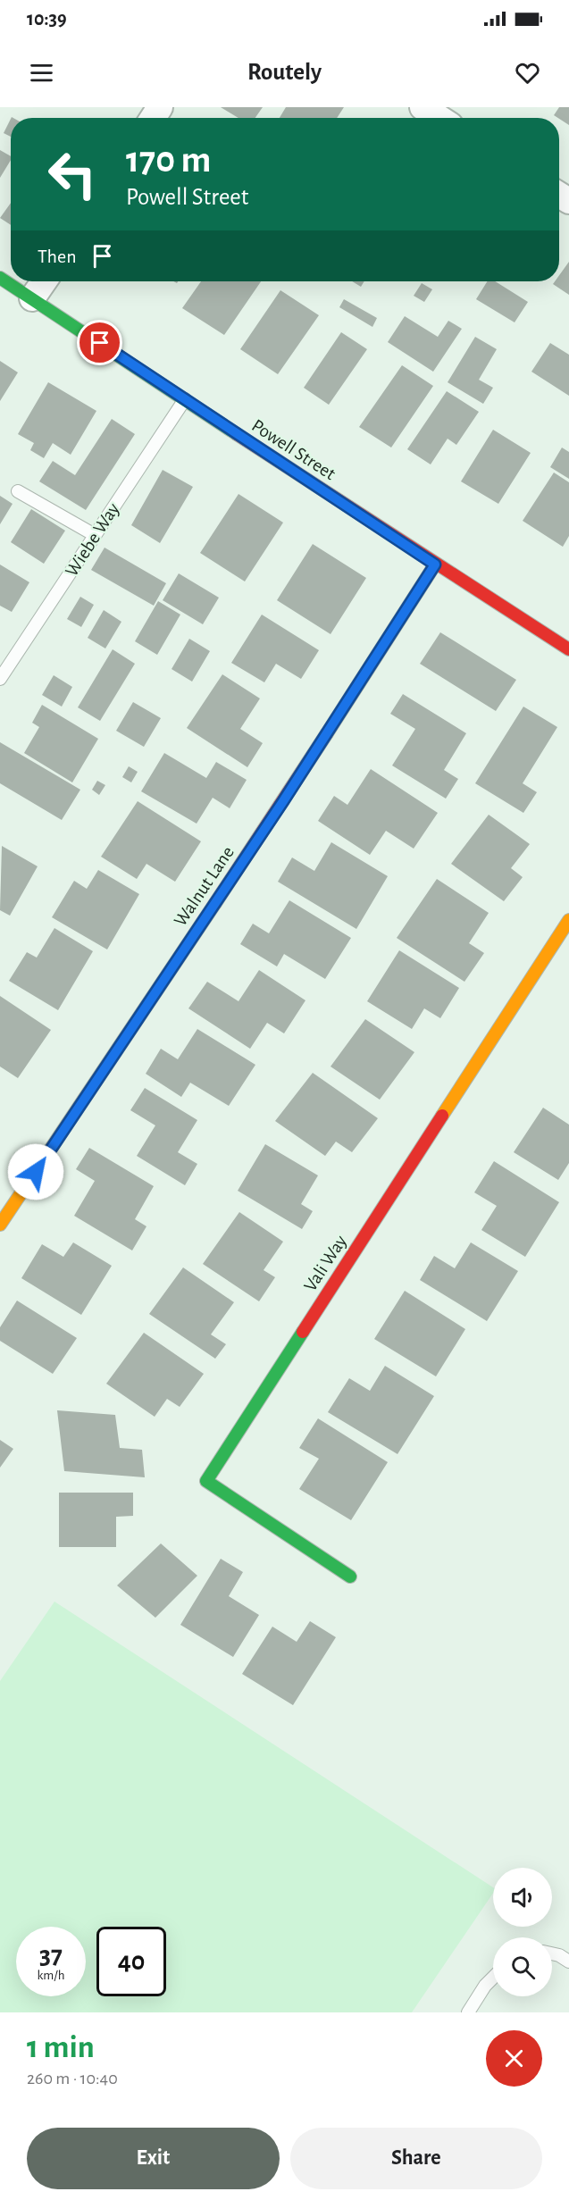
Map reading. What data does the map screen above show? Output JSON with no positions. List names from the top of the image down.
{
  "streets": {
    "street": ["Powell Street", "Walnut Lane", "Vali Way"],
    "lane": ["Wiebe Way"]
  },
  "crossings": [
    ["Powell Street", "Wiebe Way"],
    ["Powell Street", "Walnut Lane"]
  ],
  "page": {
    "status": "10:39",
    "header": "Routely",
    "turn": ["170 m", "Powell Street"],
    "then": "Then",
    "speed": "37 km/h",
    "limit": "40",
    "heading": ["1 min", "260 m · 10:40"],
    "buttons": ["Exit", "Share"]
  }
}
